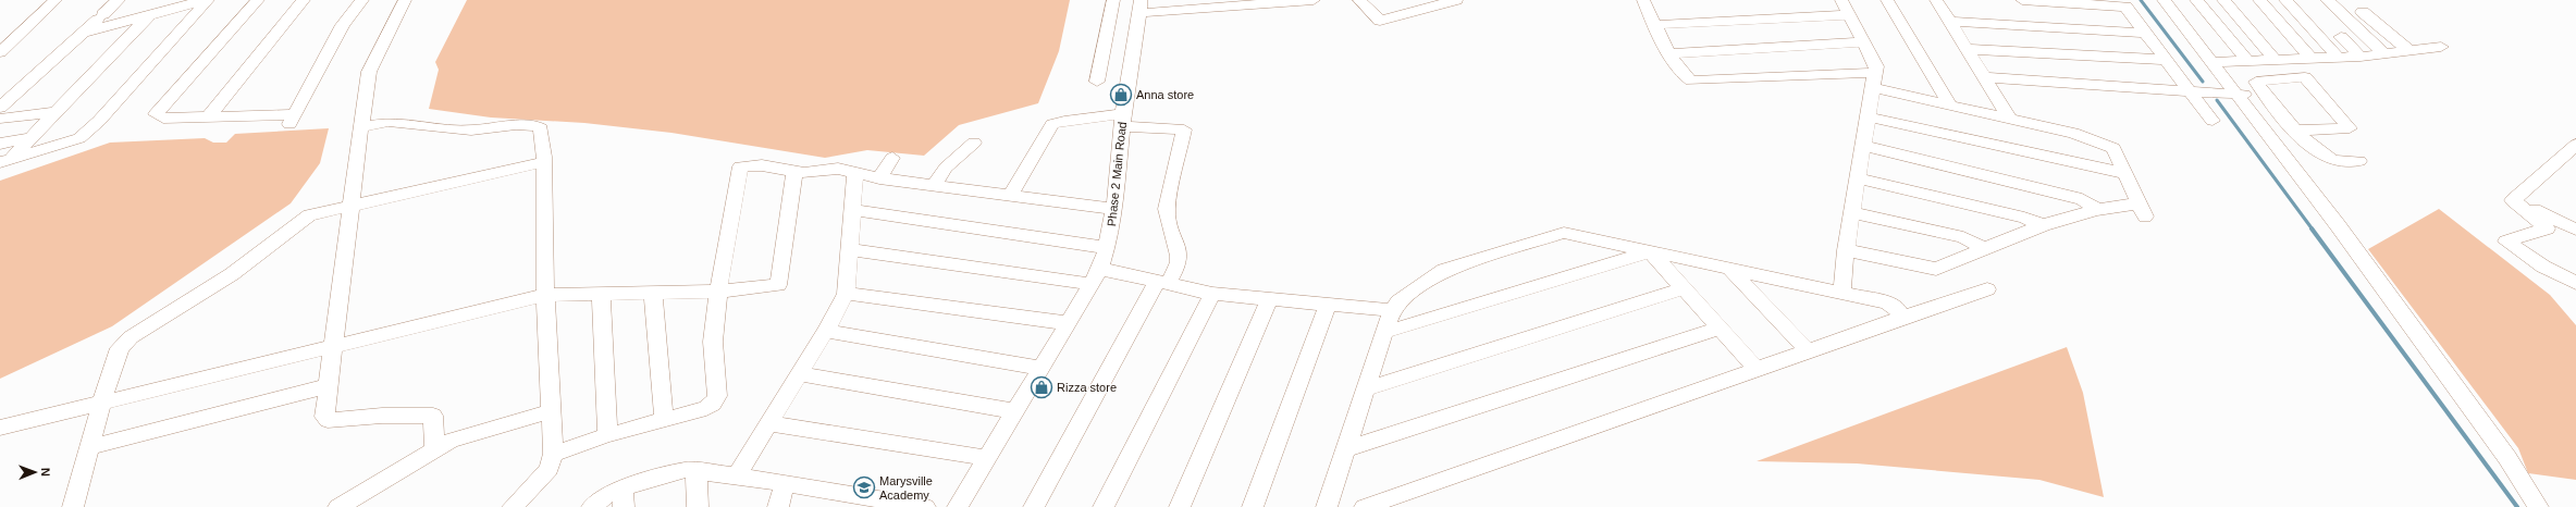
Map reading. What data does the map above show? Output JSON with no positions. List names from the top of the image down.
{
  "streets": {
    "street": ["Phase 2 Main Road"]
  },
  "places": {
    "shop": ["Anna store", "Rizza store"],
    "school or university": ["Marysville Academy"]
  },
  "north": "right"
}
